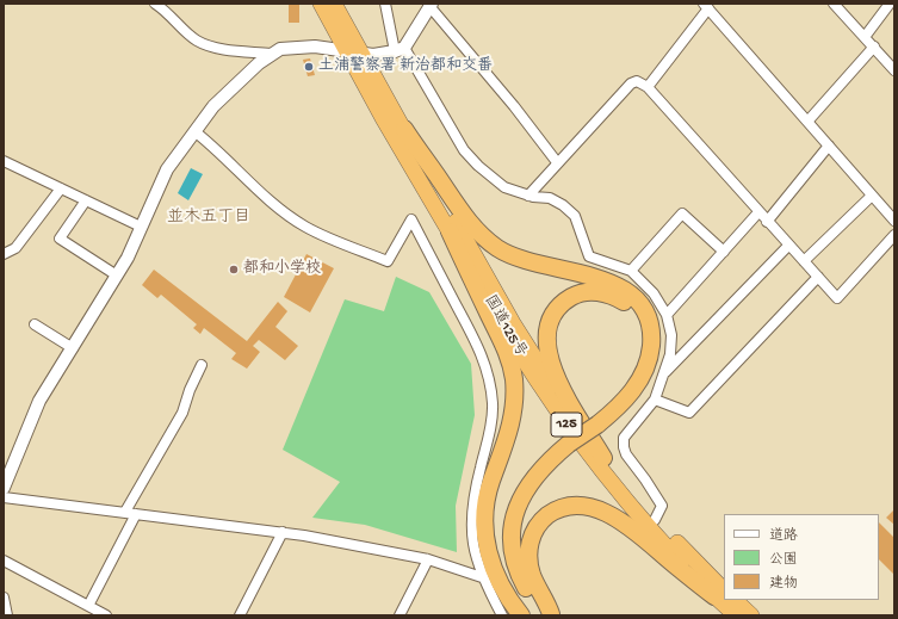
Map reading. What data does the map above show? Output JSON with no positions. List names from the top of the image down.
{
  "streets": {
    "highway": ["国道125号", "125"]
  },
  "districts": ["並木五丁目"],
  "places": ["土浦警察署 新治都和交番", "都和小学校"],
  "legend": ["道路", "公園", "建物"]
}
